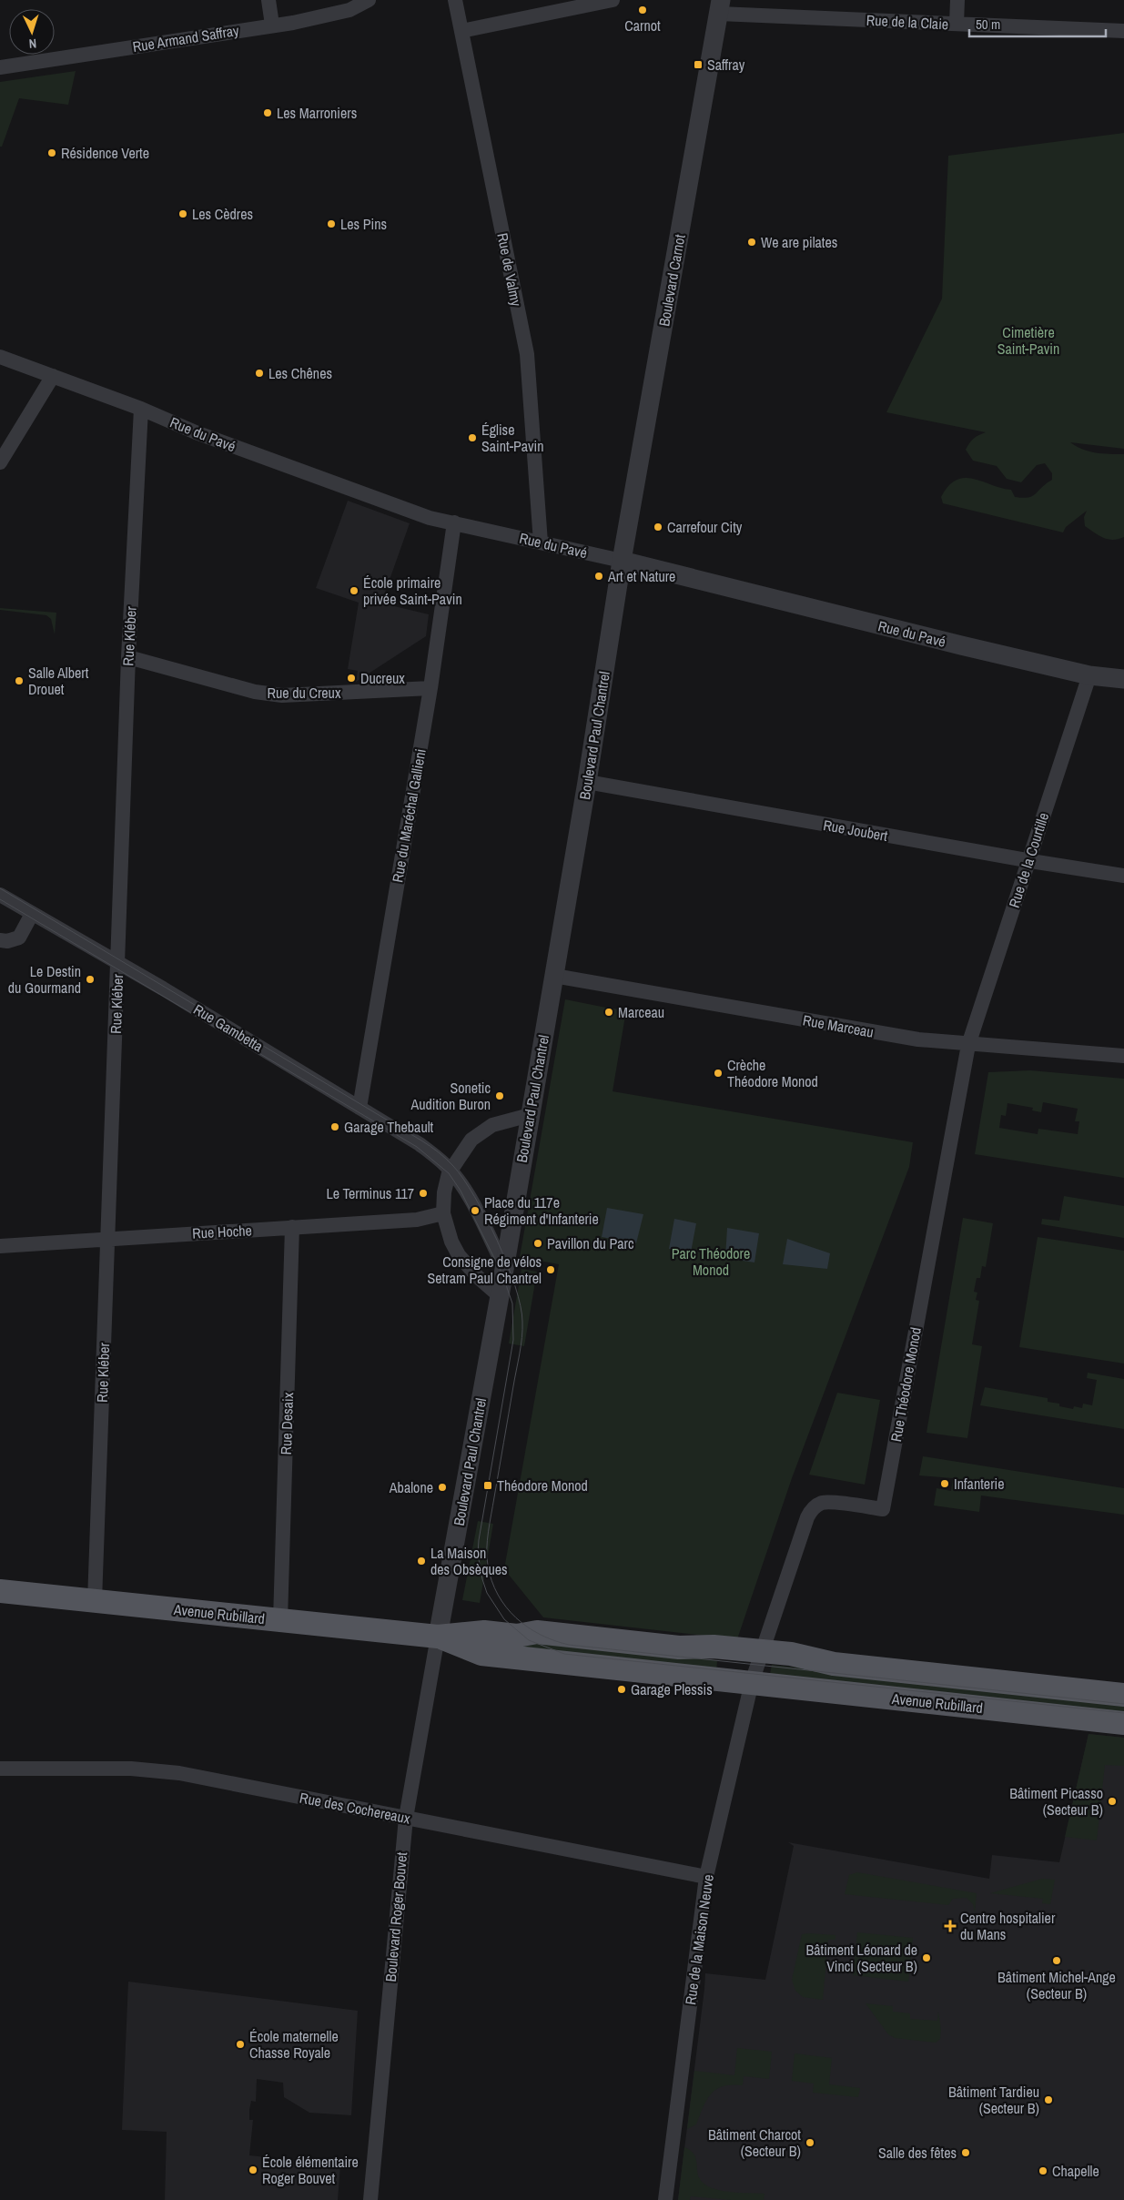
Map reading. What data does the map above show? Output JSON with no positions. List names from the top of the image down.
{
  "streets": {
    "main road": ["Avenue Rubillard"],
    "street": [
      "Rue de la Claie",
      "Rue Armand Saffray",
      "Rue de Valmy",
      "Boulevard Carnot",
      "Rue du Pavé",
      "Rue Kléber",
      "Rue du Creux",
      "Boulevard Paul Chantrel",
      "Rue du Maréchal Gallieni",
      "Rue Joubert",
      "Rue de la Courtille",
      "Rue Marceau",
      "Rue Gambetta",
      "Rue Hoche",
      "Rue Théodore Monod",
      "Rue Desaix",
      "Rue des Cochereaux",
      "Boulevard Roger Bouvet",
      "Rue de la Maison Neuve"
    ]
  },
  "crossings": [
    ["Rue de la Claie", "Boulevard Carnot"],
    ["Rue de Valmy", "Rue du Pavé"],
    ["Boulevard Carnot", "Rue du Pavé"],
    ["Boulevard Carnot", "Boulevard Paul Chantrel"],
    ["Rue du Pavé", "Rue Kléber"],
    ["Rue du Pavé", "Boulevard Paul Chantrel"],
    ["Rue du Pavé", "Rue du Maréchal Gallieni"],
    ["Rue du Pavé", "Rue de la Courtille"],
    ["Rue Kléber", "Rue du Creux"],
    ["Rue Kléber", "Rue Gambetta"],
    ["Rue Kléber", "Rue Hoche"],
    ["Rue Kléber", "Avenue Rubillard"],
    ["Rue du Creux", "Rue du Maréchal Gallieni"],
    ["Boulevard Paul Chantrel", "Rue Joubert"],
    ["Boulevard Paul Chantrel", "Rue Marceau"],
    ["Boulevard Paul Chantrel", "Rue Gambetta"],
    ["Boulevard Paul Chantrel", "Avenue Rubillard"],
    ["Boulevard Paul Chantrel", "Boulevard Roger Bouvet"],
    ["Rue du Maréchal Gallieni", "Rue Gambetta"],
    ["Rue Joubert", "Rue de la Courtille"],
    ["Rue de la Courtille", "Rue Marceau"],
    ["Rue de la Courtille", "Rue Théodore Monod"],
    ["Rue Marceau", "Rue Théodore Monod"],
    ["Rue Hoche", "Rue Desaix"],
    ["Rue Théodore Monod", "Avenue Rubillard"],
    ["Rue Desaix", "Avenue Rubillard"],
    ["Avenue Rubillard", "Boulevard Roger Bouvet"],
    ["Avenue Rubillard", "Rue de la Maison Neuve"],
    ["Rue des Cochereaux", "Boulevard Roger Bouvet"],
    ["Rue des Cochereaux", "Rue de la Maison Neuve"]
  ],
  "parks": ["Cimetière Saint-Pavin", "Parc Théodore Monod"],
  "places": {
    "other": [
      "Carnot",
      "Les Marroniers",
      "Résidence Verte",
      "Les Cèdres",
      "Les Pins",
      "We are pilates",
      "Les Chênes",
      "Église Saint-Pavin",
      "Carrefour City",
      "Art et Nature",
      "École primaire privée Saint-Pavin",
      "Ducreux",
      "Salle Albert Drouet",
      "Le Destin du Gourmand",
      "Marceau",
      "Crèche Théodore Monod",
      "Sonetic Audition Buron",
      "Garage Thebault",
      "Le Terminus 117",
      "Place du 117e Régiment d'Infanterie",
      "Pavillon du Parc",
      "Consigne de vélos Setram Paul Chantrel",
      "Infanterie",
      "Abalone",
      "La Maison des Obsèques",
      "Garage Plessis",
      "Bâtiment Picasso (Secteur B)",
      "Bâtiment Léonard de Vinci (Secteur B)",
      "Bâtiment Michel-Ange (Secteur B)",
      "École maternelle Chasse Royale",
      "Bâtiment Tardieu (Secteur B)",
      "Bâtiment Charcot (Secteur B)",
      "Salle des fêtes",
      "École élémentaire Roger Bouvet",
      "Chapelle"
    ],
    "transit": ["Saffray", "Théodore Monod"],
    "health": ["Centre hospitalier du Mans"]
  },
  "scale_bar": "50 m",
  "north": "bottom"
}
